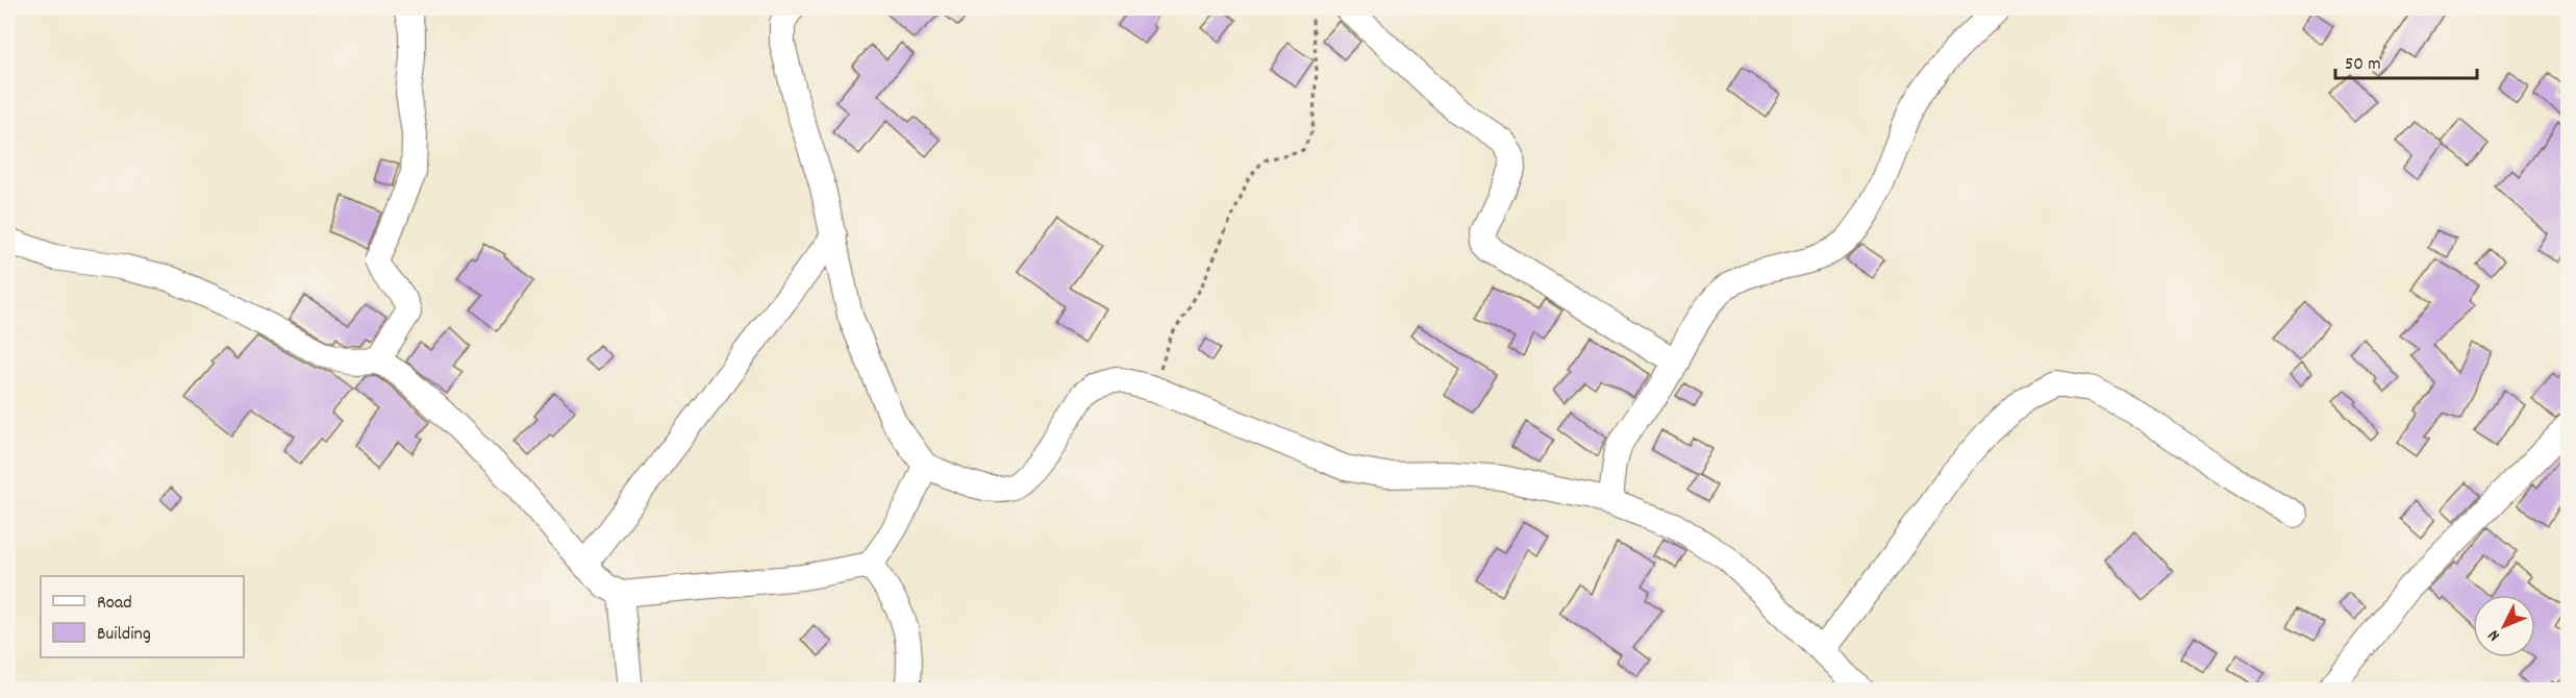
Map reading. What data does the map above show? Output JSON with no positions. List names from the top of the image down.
{
  "legend": ["Road", "Building"],
  "scale_bar": "50 m",
  "north": "bottom left"
}
